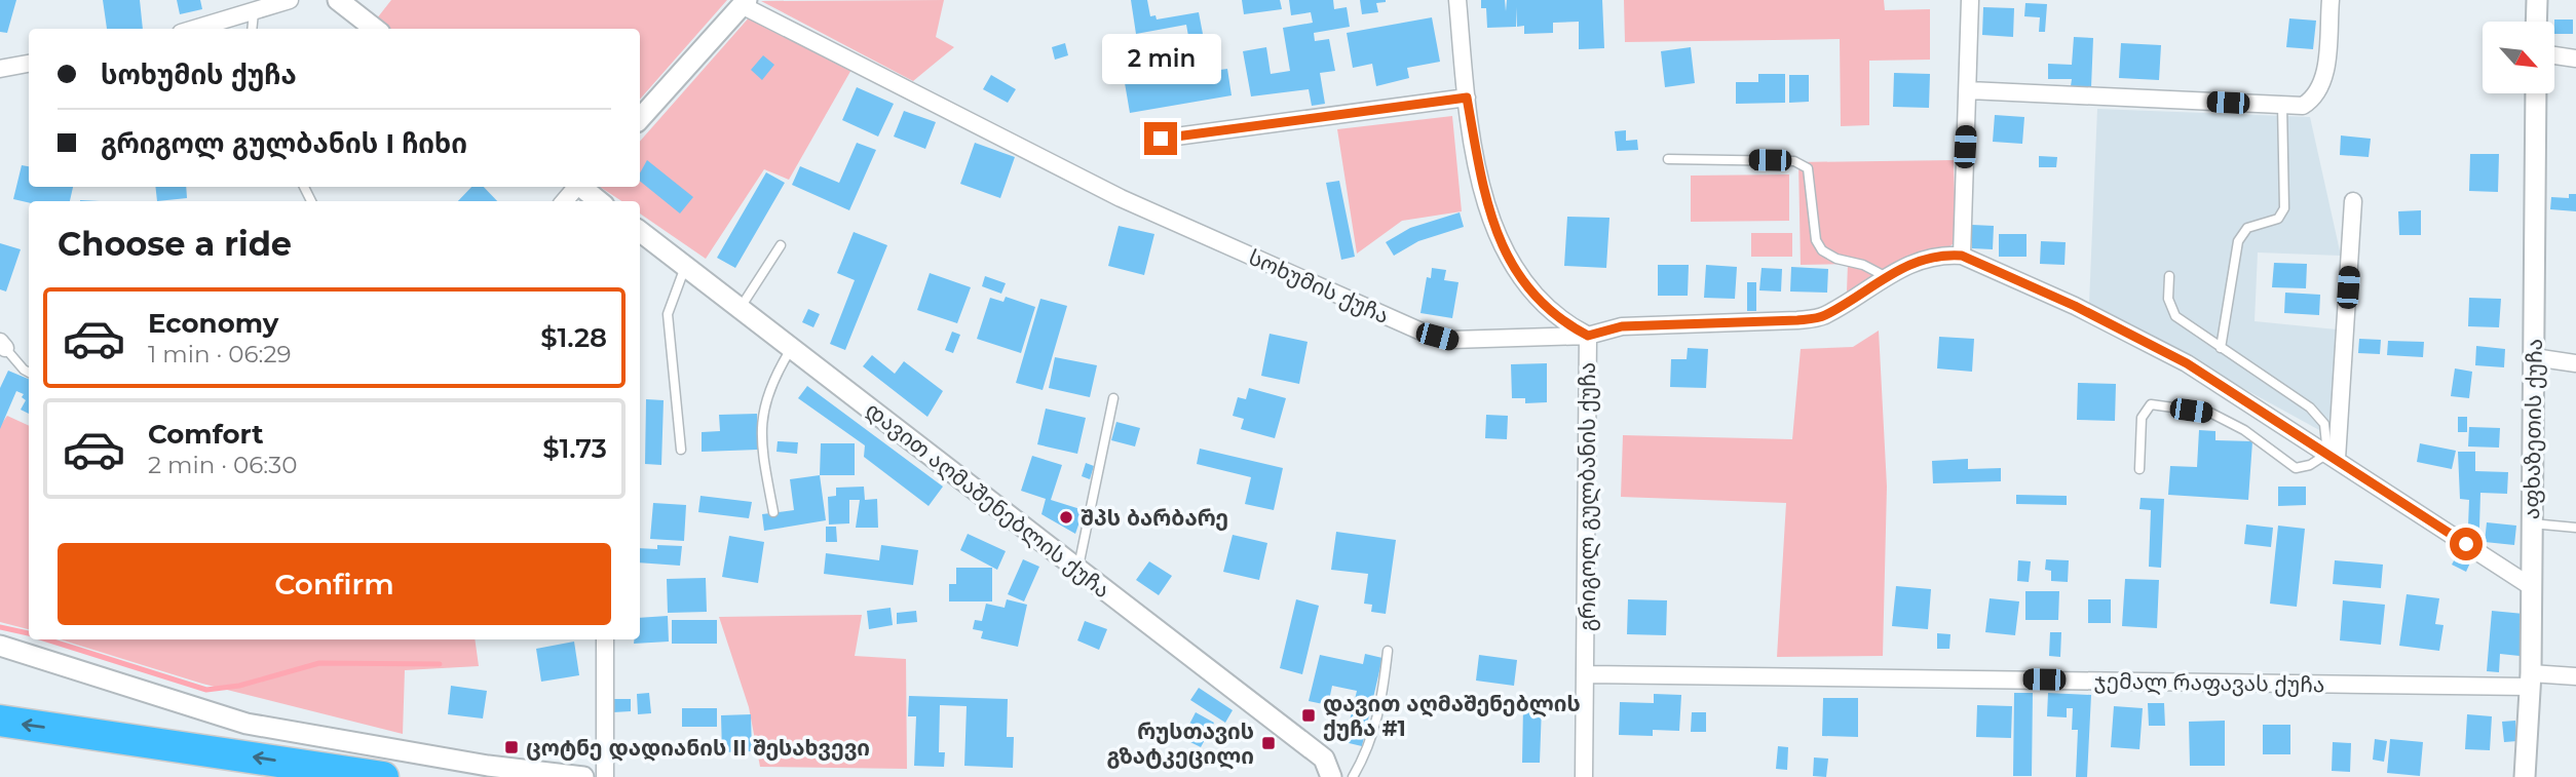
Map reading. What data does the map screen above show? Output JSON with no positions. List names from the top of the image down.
{
  "streets": {
    "street": [
      "სოხუმის ქუჩა",
      "აფხაზეთის ქუჩა",
      "გრიგოლ გულბანის ქუჩა",
      "დავით აღმაშენებლის ქუჩა",
      "ჯემალ რაფავას ქუჩა"
    ]
  },
  "crossings": [
    ["სოხუმის ქუჩა", "გრიგოლ გულბანის ქუჩა"],
    ["აფხაზეთის ქუჩა", "ჯემალ რაფავას ქუჩა"],
    ["გრიგოლ გულბანის ქუჩა", "ჯემალ რაფავას ქუჩა"]
  ],
  "places": {
    "other": ["შპს ბარბარე"],
    "transit": ["დავით აღმაშენებლის ქუჩა #1", "რუსთავის გზატკეცილი", "ცოტნე დადიანის II შესახვევი"]
  },
  "north": "bottom right",
  "page": {
    "banner": ["სოხუმის ქუჩა", "გრიგოლ გულბანის I ჩიხი"],
    "bubble": "2 min",
    "heading": "Choose a ride",
    "list": [
      {
        "name": "Economy",
        "note": "1 min · 06:29",
        "value": "$1.28"
      },
      {
        "name": "Comfort",
        "note": "2 min · 06:30",
        "value": "$1.73"
      }
    ],
    "buttons": "Confirm"
  }
}
